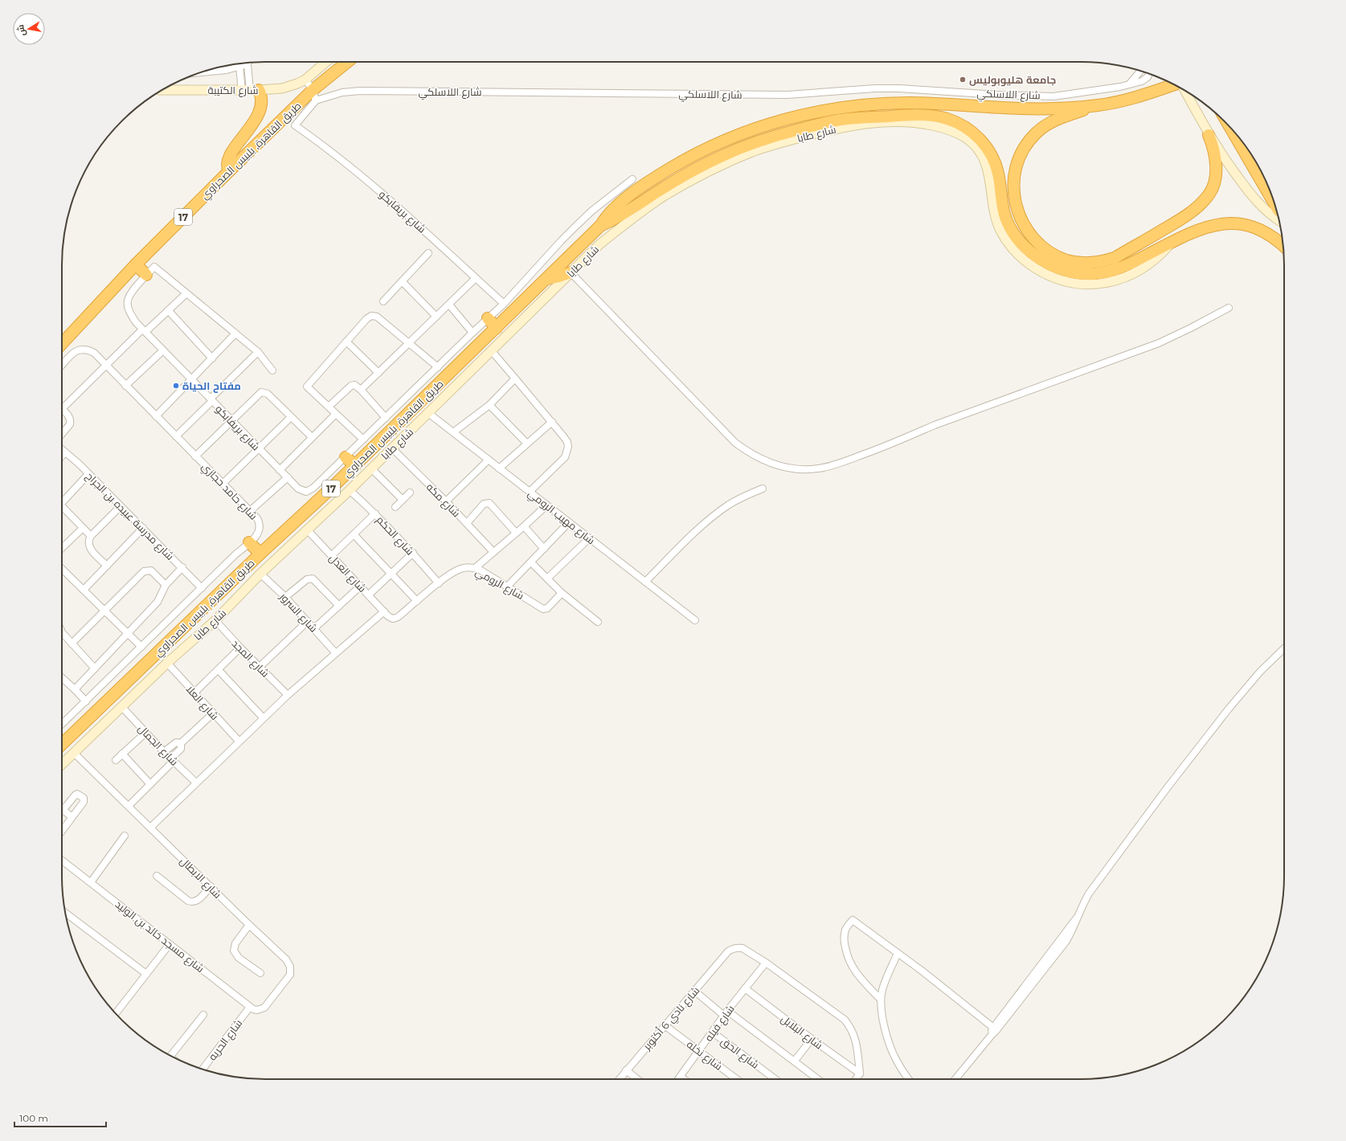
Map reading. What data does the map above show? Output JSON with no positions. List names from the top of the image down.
{
  "streets": {
    "highway": ["طريق القاهرة, بلبيس الصحراوي", "17"],
    "street": [
      "شارع الكتيبة",
      "شارع اللاسلكي",
      "شارع طابا",
      "شارع بريفابكو",
      "شارع حامد حجازي",
      "شارع مكه",
      "شارع مدرسة عبيده بن الجراح",
      "شارع مهيب الرومي",
      "شارع الحكم",
      "شارع العدل",
      "شارع الرومي",
      "شارع السرور",
      "شارع المجد",
      "شارع العلا",
      "شارع الجمال",
      "شارع الابطال",
      "شارع مسجد خالد بن الوليد",
      "شارع نادي 6 أكتوبر",
      "شارع فيله",
      "شارع البلابل",
      "شارع الحريه",
      "شارع الحق",
      "شارع نخله"
    ]
  },
  "crossings": [
    ["شارع اللاسلكي", "شارع بريفابكو"],
    ["شارع طابا", "شارع مكه"],
    ["شارع طابا", "شارع مهيب الرومي"],
    ["شارع طابا", "شارع الحكم"],
    ["شارع طابا", "شارع العدل"],
    ["شارع طابا", "شارع السرور"],
    ["شارع طابا", "شارع المجد"],
    ["شارع طابا", "شارع العلا"],
    ["شارع طابا", "شارع الجمال"],
    ["شارع طابا", "شارع الابطال"],
    ["شارع حامد حجازي", "شارع مدرسة عبيده بن الجراح"],
    ["شارع الحكم", "شارع الرومي"],
    ["شارع العدل", "شارع الرومي"],
    ["شارع الابطال", "شارع مسجد خالد بن الوليد"],
    ["شارع الابطال", "شارع الحريه"],
    ["شارع مسجد خالد بن الوليد", "شارع الحريه"],
    ["شارع نادي 6 أكتوبر", "شارع فيله"],
    ["شارع نادي 6 أكتوبر", "شارع نخله"],
    ["شارع فيله", "شارع البلابل"],
    ["شارع فيله", "شارع الحق"],
    ["شارع فيله", "شارع نخله"]
  ],
  "places": ["جامعة هليوبوليس", "مفتاح الحياة"],
  "scale_bar": "100 m",
  "north": "left"
}
